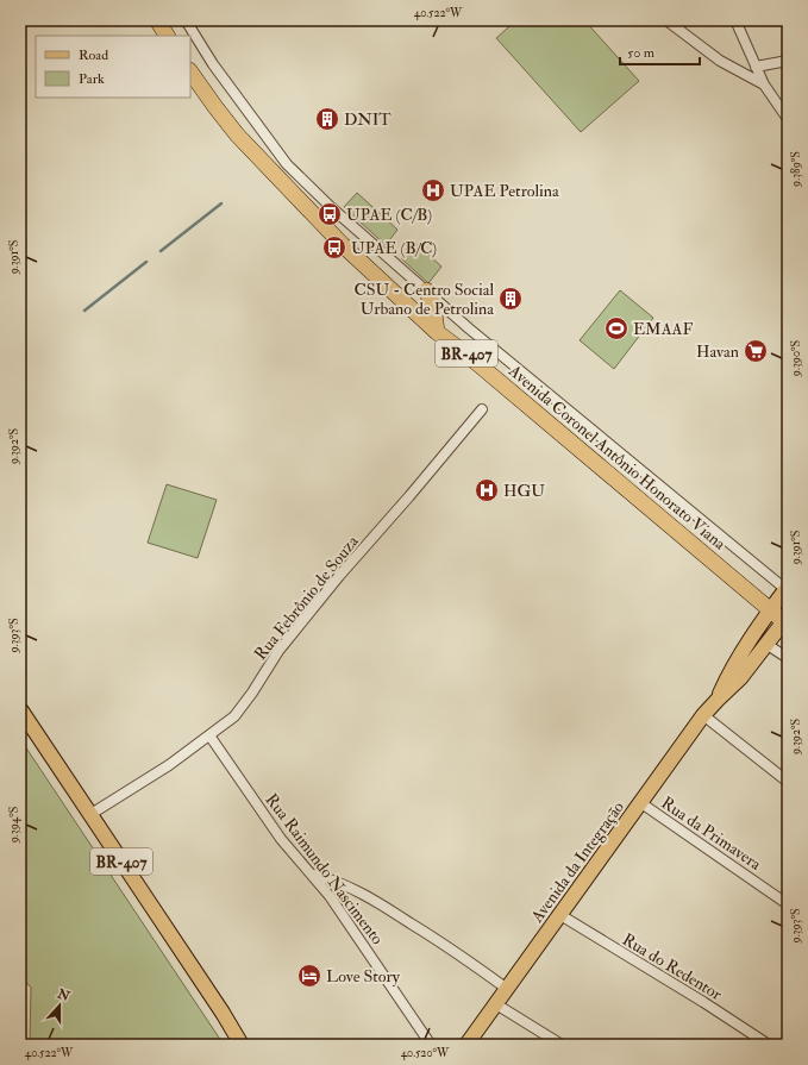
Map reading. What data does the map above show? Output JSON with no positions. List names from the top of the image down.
{
  "streets": {
    "highway": ["BR-407", "Avenida Coronel Antônio Honorato Viana"],
    "main road": ["Avenida da Integração"],
    "street": [
      "Rua Febrônio de Souza",
      "Rua da Primavera",
      "Rua Raimundo Nascimento",
      "Rua do Redentor"
    ]
  },
  "crossings": [
    ["BR-407", "Rua Febrônio de Souza"],
    ["Avenida Coronel Antônio Honorato Viana", "Avenida da Integração"],
    ["Rua Febrônio de Souza", "Rua Raimundo Nascimento"],
    ["Rua da Primavera", "Avenida da Integração"],
    ["Avenida da Integração", "Rua do Redentor"]
  ],
  "places": {
    "building": ["DNIT", "CSU - Centro Social Urbano de Petrolina"],
    "hospital": ["UPAE Petrolina", "HGU"],
    "bus stop": ["UPAE (C/B)", "UPAE (B/C)"],
    "sports": ["EMAAF"],
    "supermarket": ["Havan"],
    "hotel": ["Love Story"]
  },
  "legend": ["Road", "Park"],
  "scale_bar": "50 m",
  "north": "top",
  "coordinates": [
    "40.522°W",
    "9.389°S",
    "9.391°S",
    "9.390°S",
    "9.392°S",
    "9.393°S",
    "9.394°S",
    "40.520°W"
  ]
}
